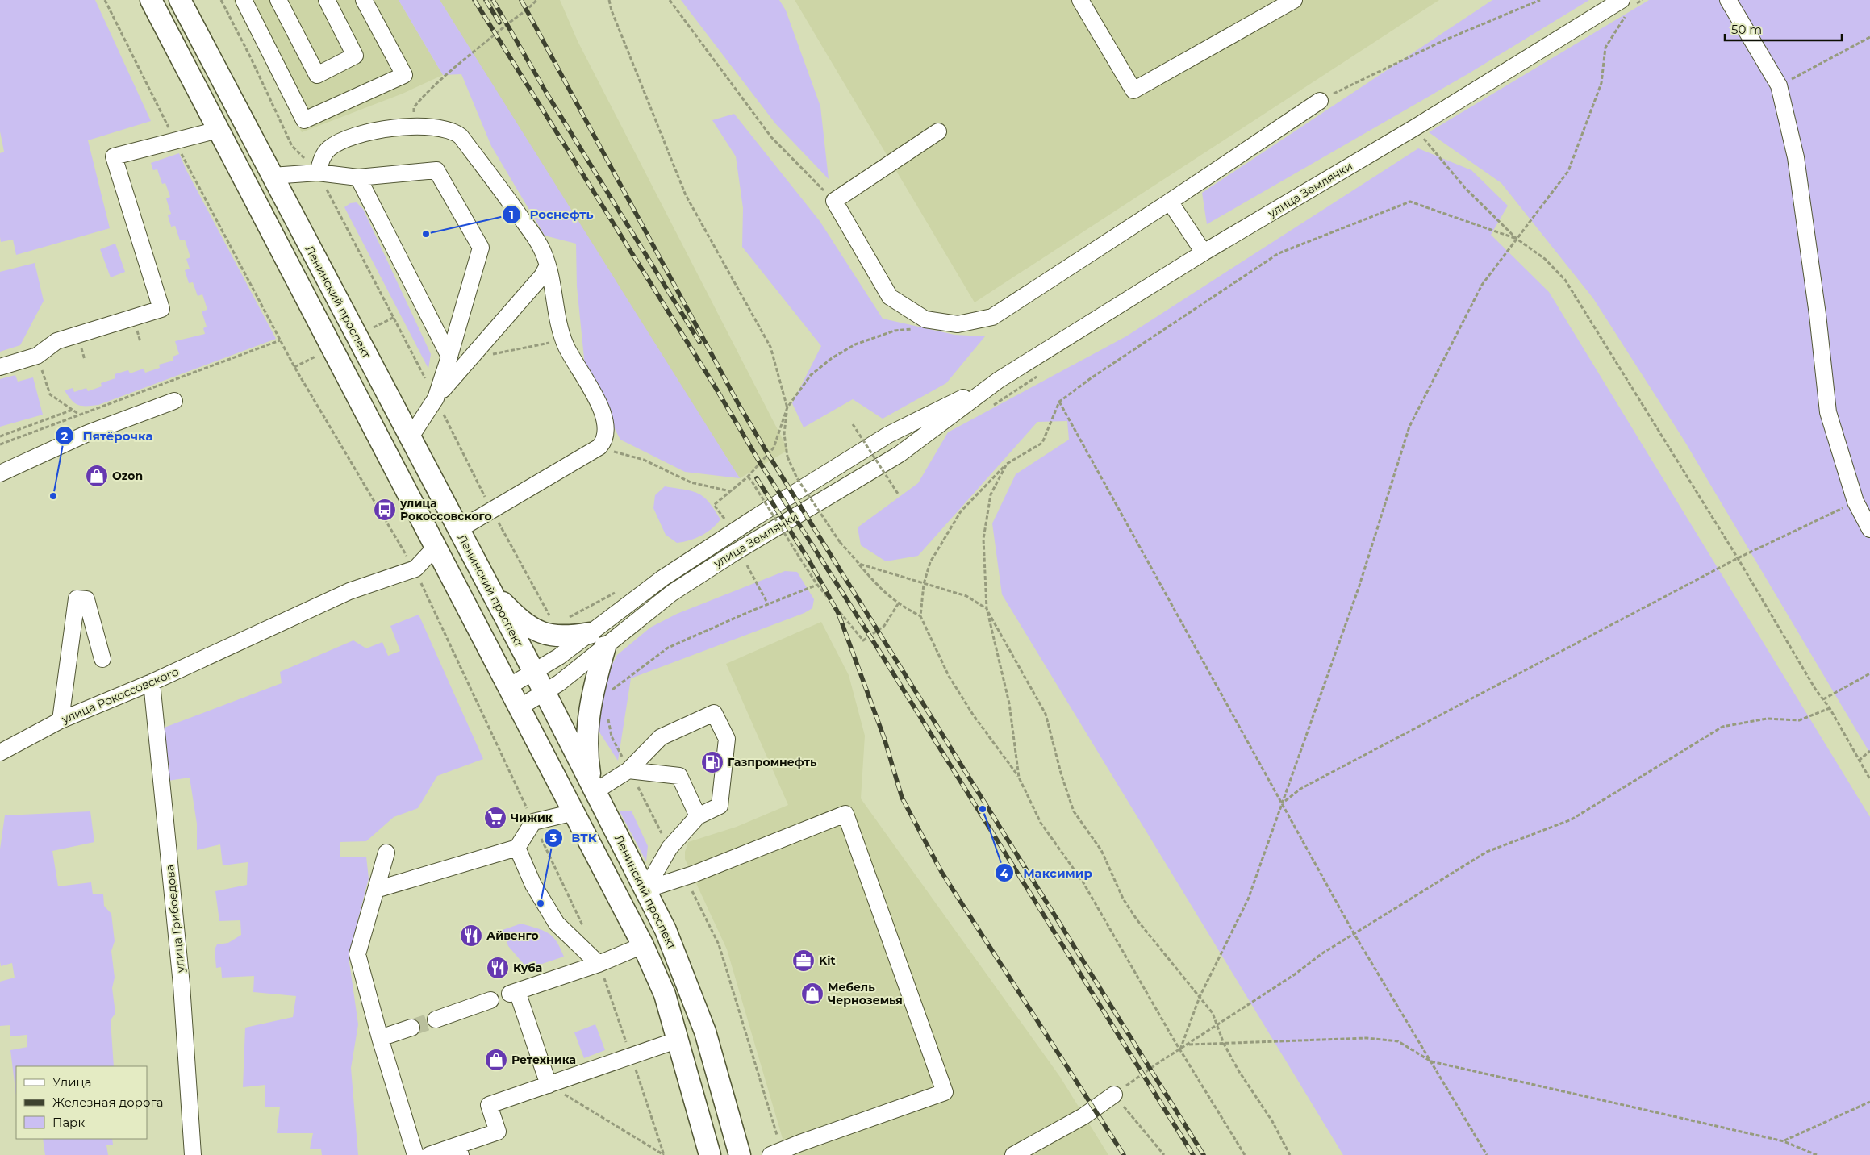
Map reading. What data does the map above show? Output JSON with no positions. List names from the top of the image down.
{
  "streets": {
    "main road": ["Ленинский проспект"],
    "street": ["улица Землячки", "улица Рокоссовского", "улица Грибоедова"]
  },
  "crossings": [
    ["улица Землячки", "Ленинский проспект"],
    ["улица Рокоссовского", "улица Грибоедова"]
  ],
  "places": {
    "other": [
      "Роснефть",
      "Пятёрочка",
      "Максимир",
      "ВТК"
    ],
    "shop": ["Ozon", "Мебель Черноземья", "Ретехника"],
    "bus stop": ["улица Рокоссовского"],
    "fuel station": ["Газпромнефть"],
    "supermarket": ["Чижик"],
    "restaurant": ["Айвенго", "Куба"],
    "office": ["Kit"]
  },
  "legend": ["Улица", "Железная дорога", "Парк"],
  "scale_bar": "50 m"
}
